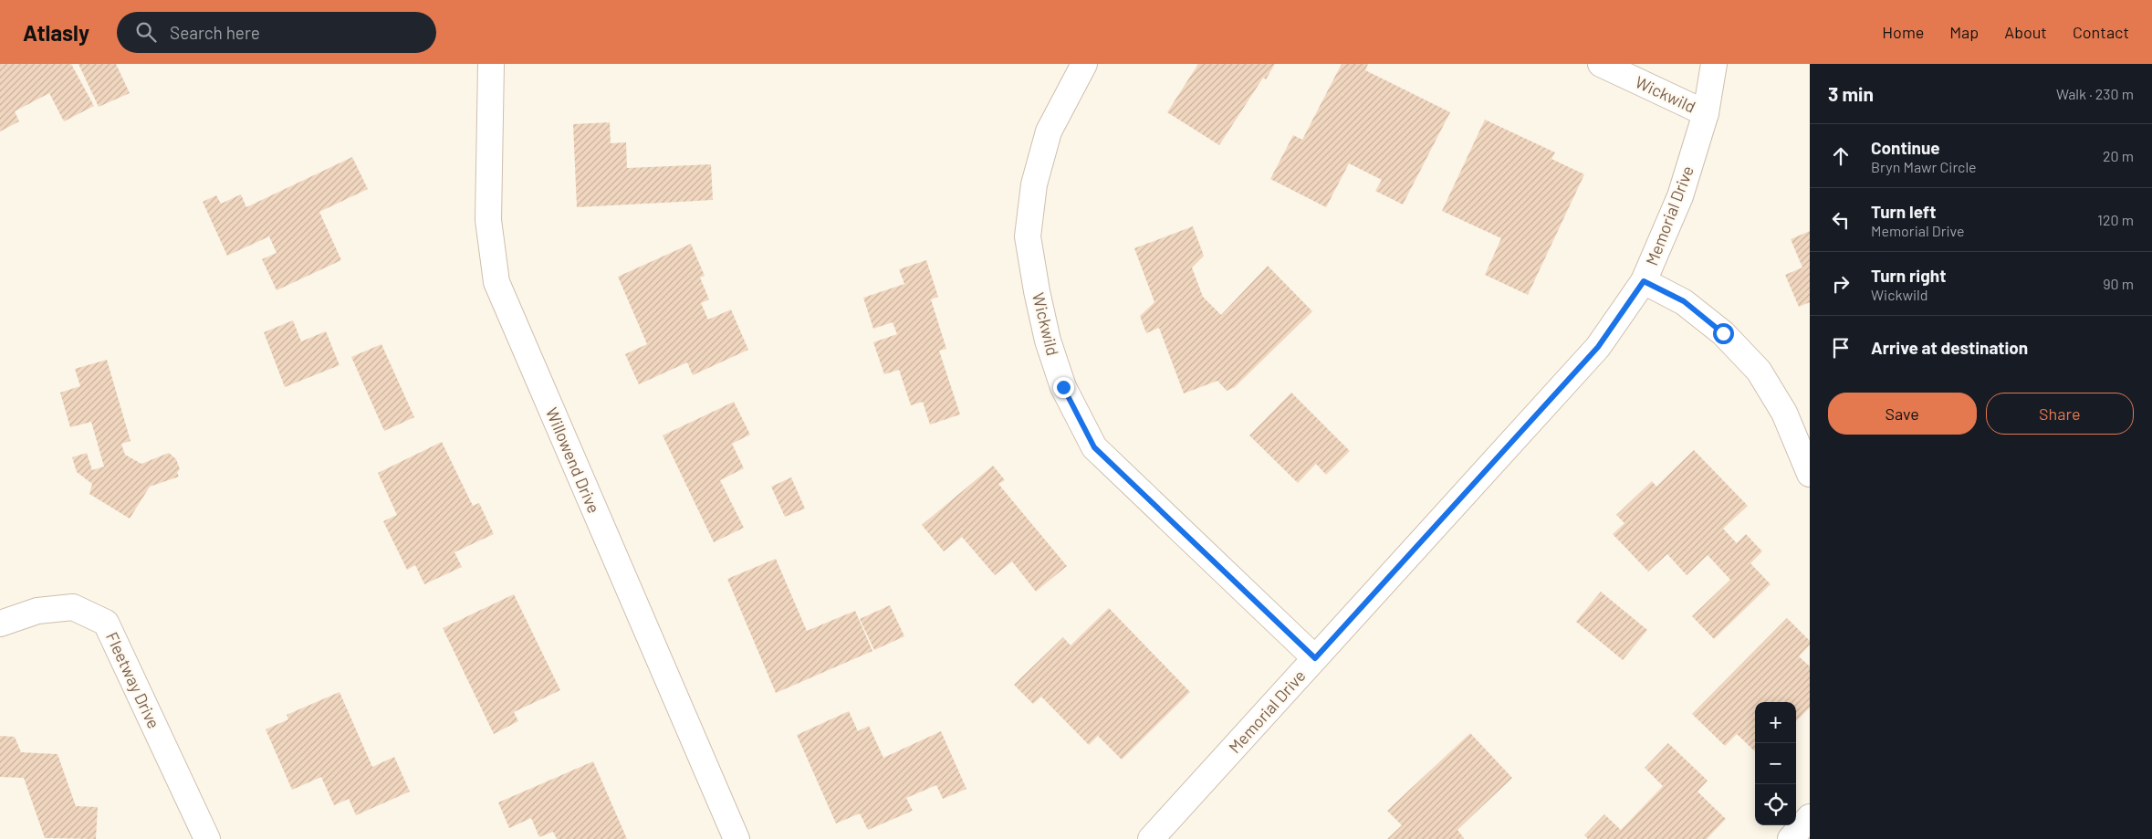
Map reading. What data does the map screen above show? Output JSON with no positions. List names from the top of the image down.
{
  "streets": {
    "street": [
      "Wickwild",
      "Memorial Drive",
      "Willowend Drive",
      "Fleetway Drive"
    ]
  },
  "crossings": [
    ["Wickwild", "Memorial Drive"]
  ],
  "page": {
    "header": "Atlasly",
    "search": "Search here",
    "nav": [
      "Home",
      "Map",
      "About",
      "Contact"
    ],
    "heading": ["3 min", "Walk · 230 m"],
    "list": [
      ["Continue", "Bryn Mawr Circle", "20 m"],
      ["Turn left", "Memorial Drive", "120 m"],
      ["Turn right", "Wickwild", "90 m"],
      "Arrive at destination"
    ],
    "buttons": ["Save", "Share"],
    "map_buttons": ["+", "−"]
  }
}
